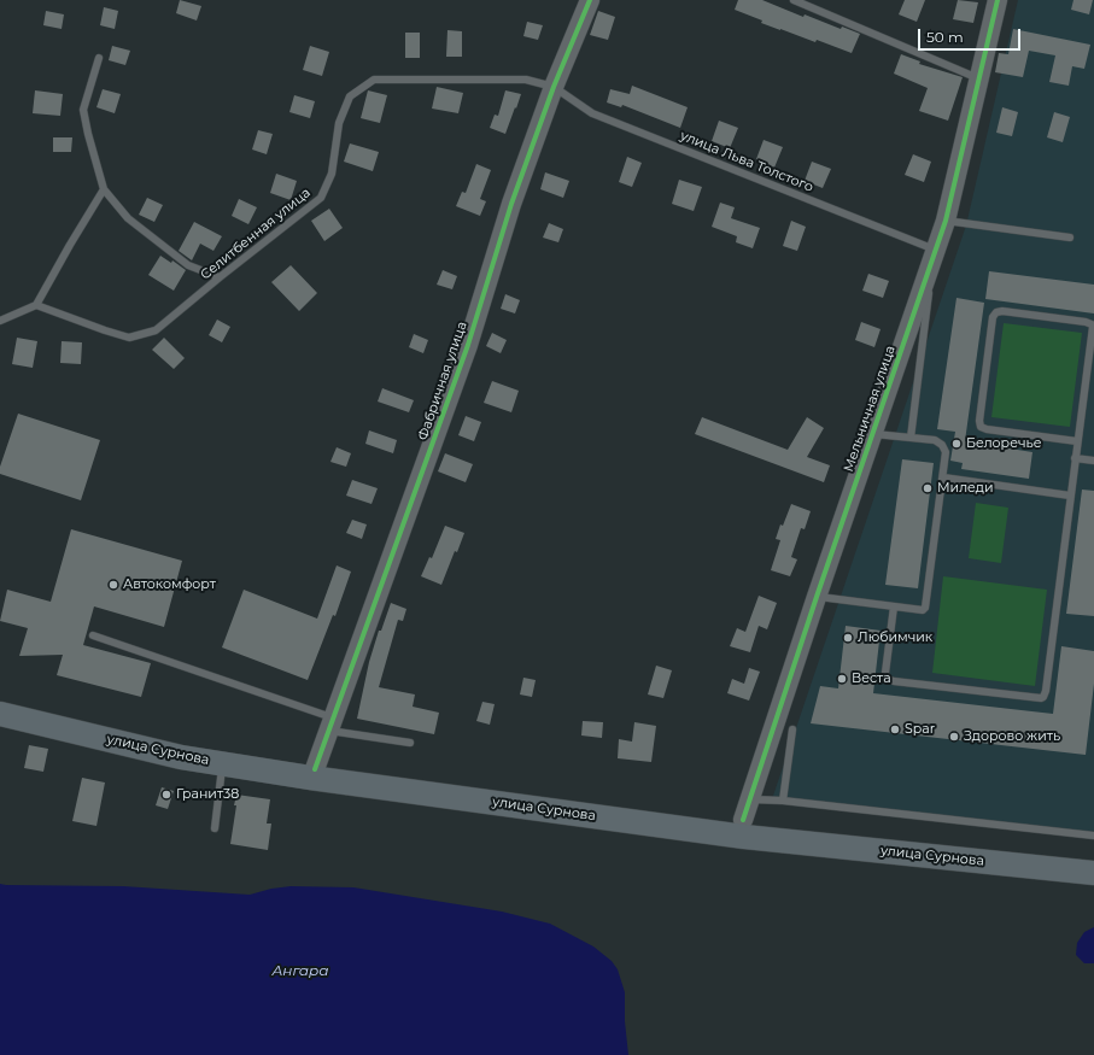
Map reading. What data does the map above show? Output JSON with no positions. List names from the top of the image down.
{
  "streets": {
    "main road": ["улица Сурнова"],
    "street": ["Фабричная улица", "Мельничная улица"],
    "lane": ["улица Льва Толстого", "Селитбенная улица"]
  },
  "crossings": [
    ["улица Льва Толстого", "Селитбенная улица"],
    ["улица Льва Толстого", "Фабричная улица"],
    ["улица Льва Толстого", "Мельничная улица"],
    ["Селитбенная улица", "Фабричная улица"],
    ["Фабричная улица", "улица Сурнова"],
    ["Мельничная улица", "улица Сурнова"]
  ],
  "water": ["Ангара"],
  "places": [
    "Белоречье",
    "Миледи",
    "Автокомфорт",
    "Любимчик",
    "Веста",
    "Spar",
    "Здорово жить",
    "Гранит38"
  ],
  "scale_bar": "50 m"
}
